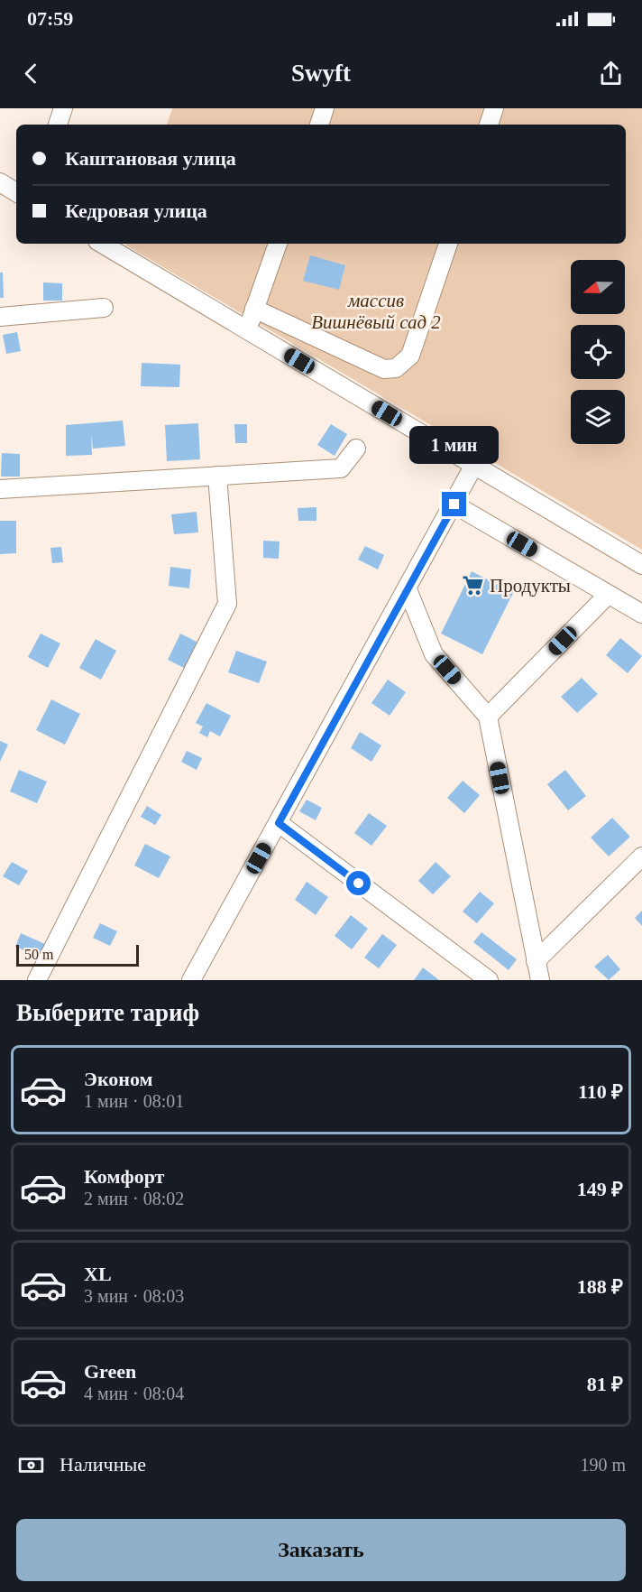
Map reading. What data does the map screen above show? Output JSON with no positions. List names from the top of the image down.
{
  "parks": ["массив Вишнёвый сад 2"],
  "places": {
    "supermarket": ["Продукты"]
  },
  "scale_bar": "50 m",
  "north": "left",
  "page": {
    "status": "07:59",
    "header": "Swyft",
    "banner": ["Каштановая улица", "Кедровая улица"],
    "bubble": "1 мин",
    "scale": "50 m",
    "heading": "Выберите тариф",
    "list": [
      {
        "name": "Эконом",
        "note": "1 мин · 08:01",
        "value": "110 ₽"
      },
      {
        "name": "Комфорт",
        "note": "2 мин · 08:02",
        "value": "149 ₽"
      },
      {
        "name": "XL",
        "note": "3 мин · 08:03",
        "value": "188 ₽"
      },
      {
        "name": "Green",
        "note": "4 мин · 08:04",
        "value": "81 ₽"
      }
    ],
    "pay": ["Наличные", "190 m"],
    "buttons": "Заказать"
  }
}
